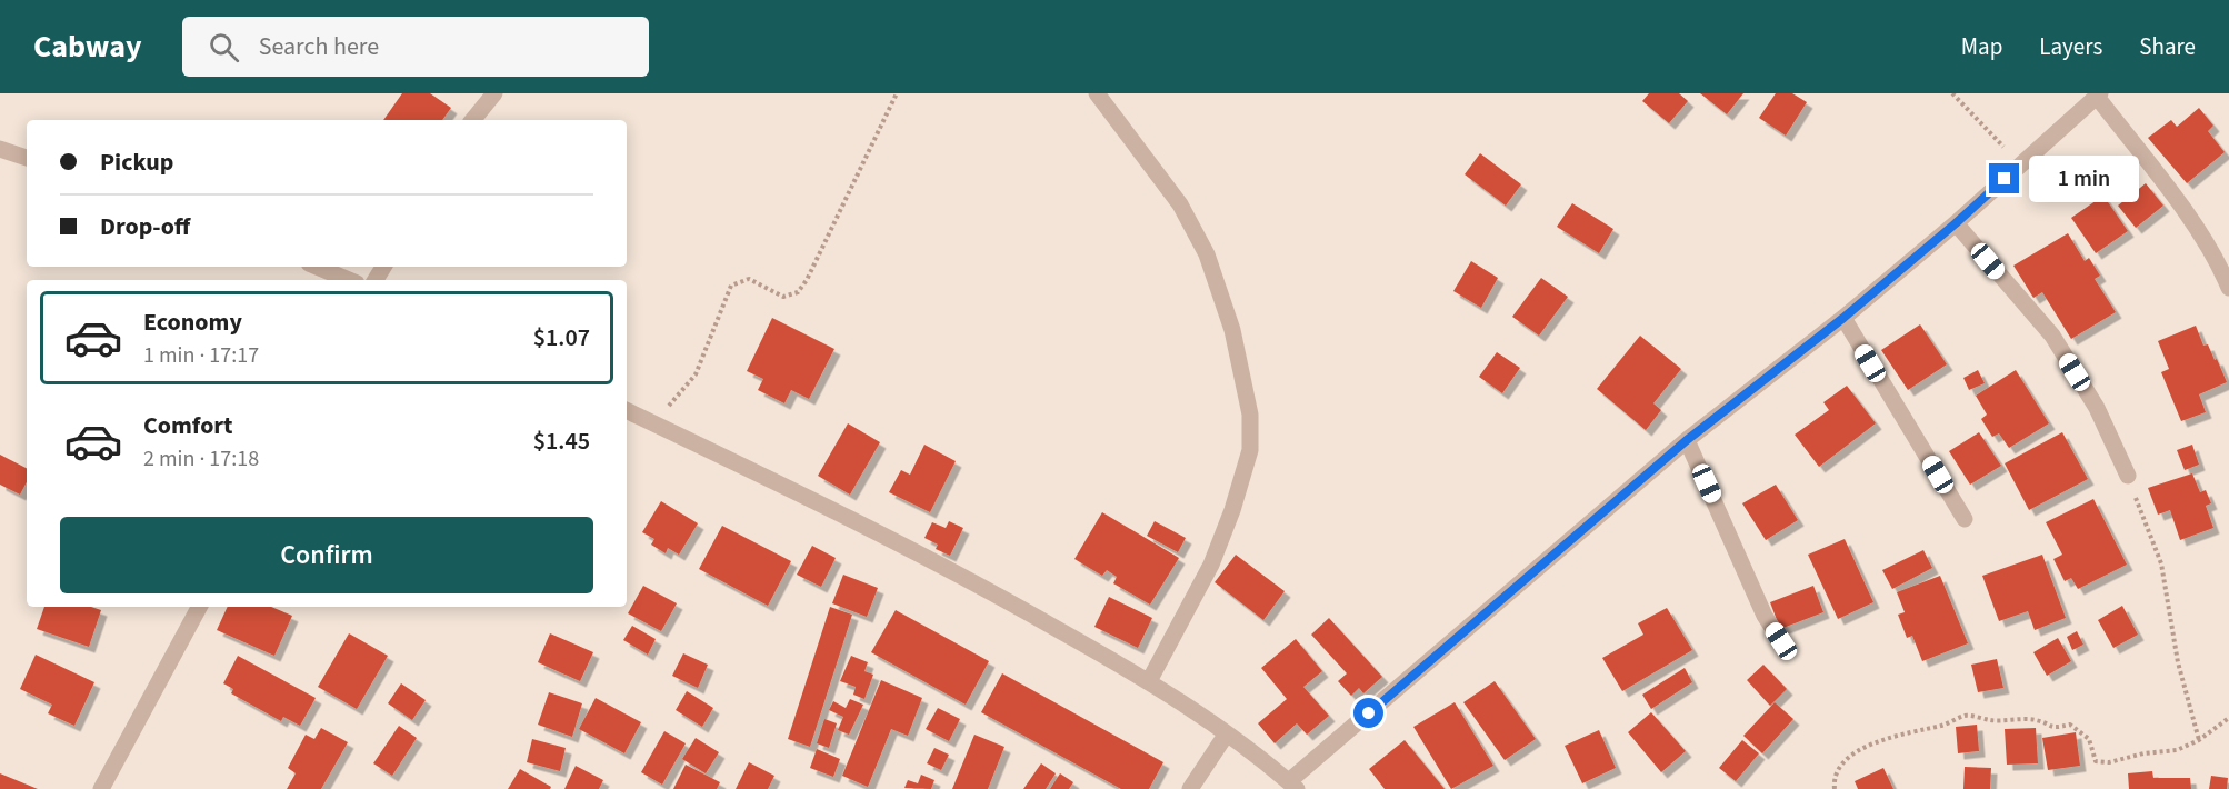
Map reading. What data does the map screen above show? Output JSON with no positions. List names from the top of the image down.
{
  "page": {
    "header": "Cabway",
    "search": "Search here",
    "nav": ["Map", "Layers", "Share"],
    "banner": ["Pickup", "Drop-off"],
    "bubble": "1 min",
    "list": [
      {
        "name": "Economy",
        "note": "1 min · 17:17",
        "value": "$1.07"
      },
      {
        "name": "Comfort",
        "note": "2 min · 17:18",
        "value": "$1.45"
      }
    ],
    "buttons": "Confirm"
  }
}
